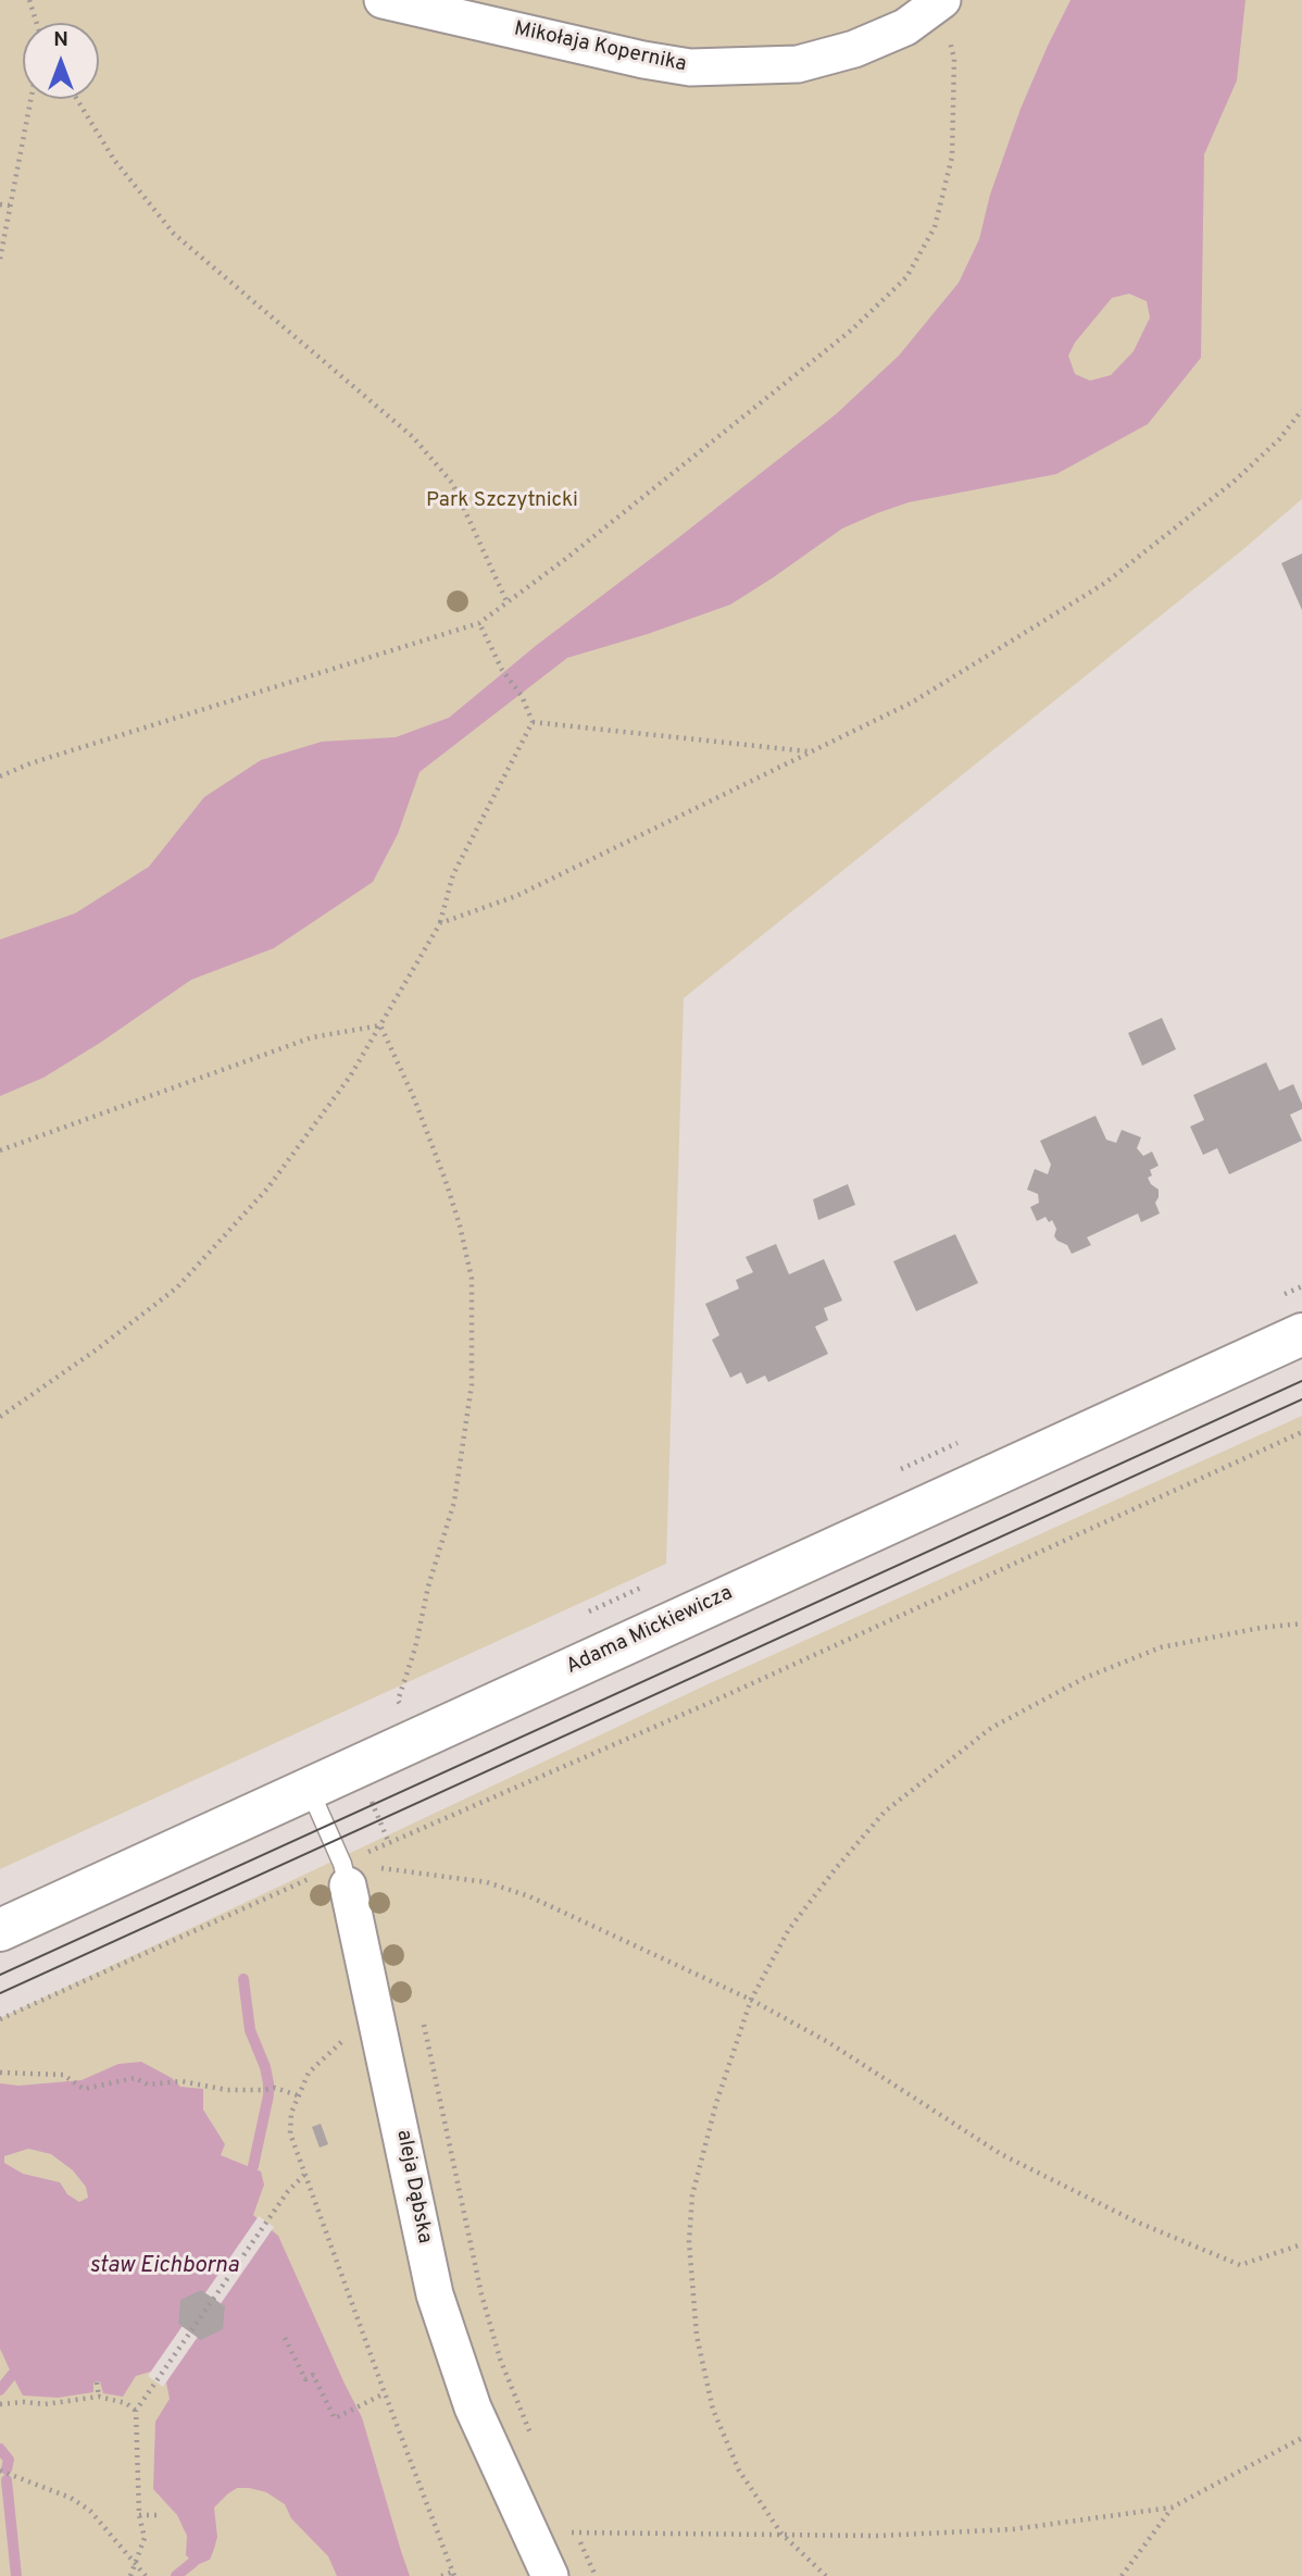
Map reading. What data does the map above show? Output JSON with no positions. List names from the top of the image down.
{
  "streets": {
    "main road": ["Adama Mickiewicza"],
    "street": ["Mikołaja Kopernika", "aleja Dąbska"]
  },
  "crossings": [
    ["Adama Mickiewicza", "aleja Dąbska"]
  ],
  "water": ["staw Eichborna"],
  "parks": ["Park Szczytnicki"],
  "north": "top"
}
